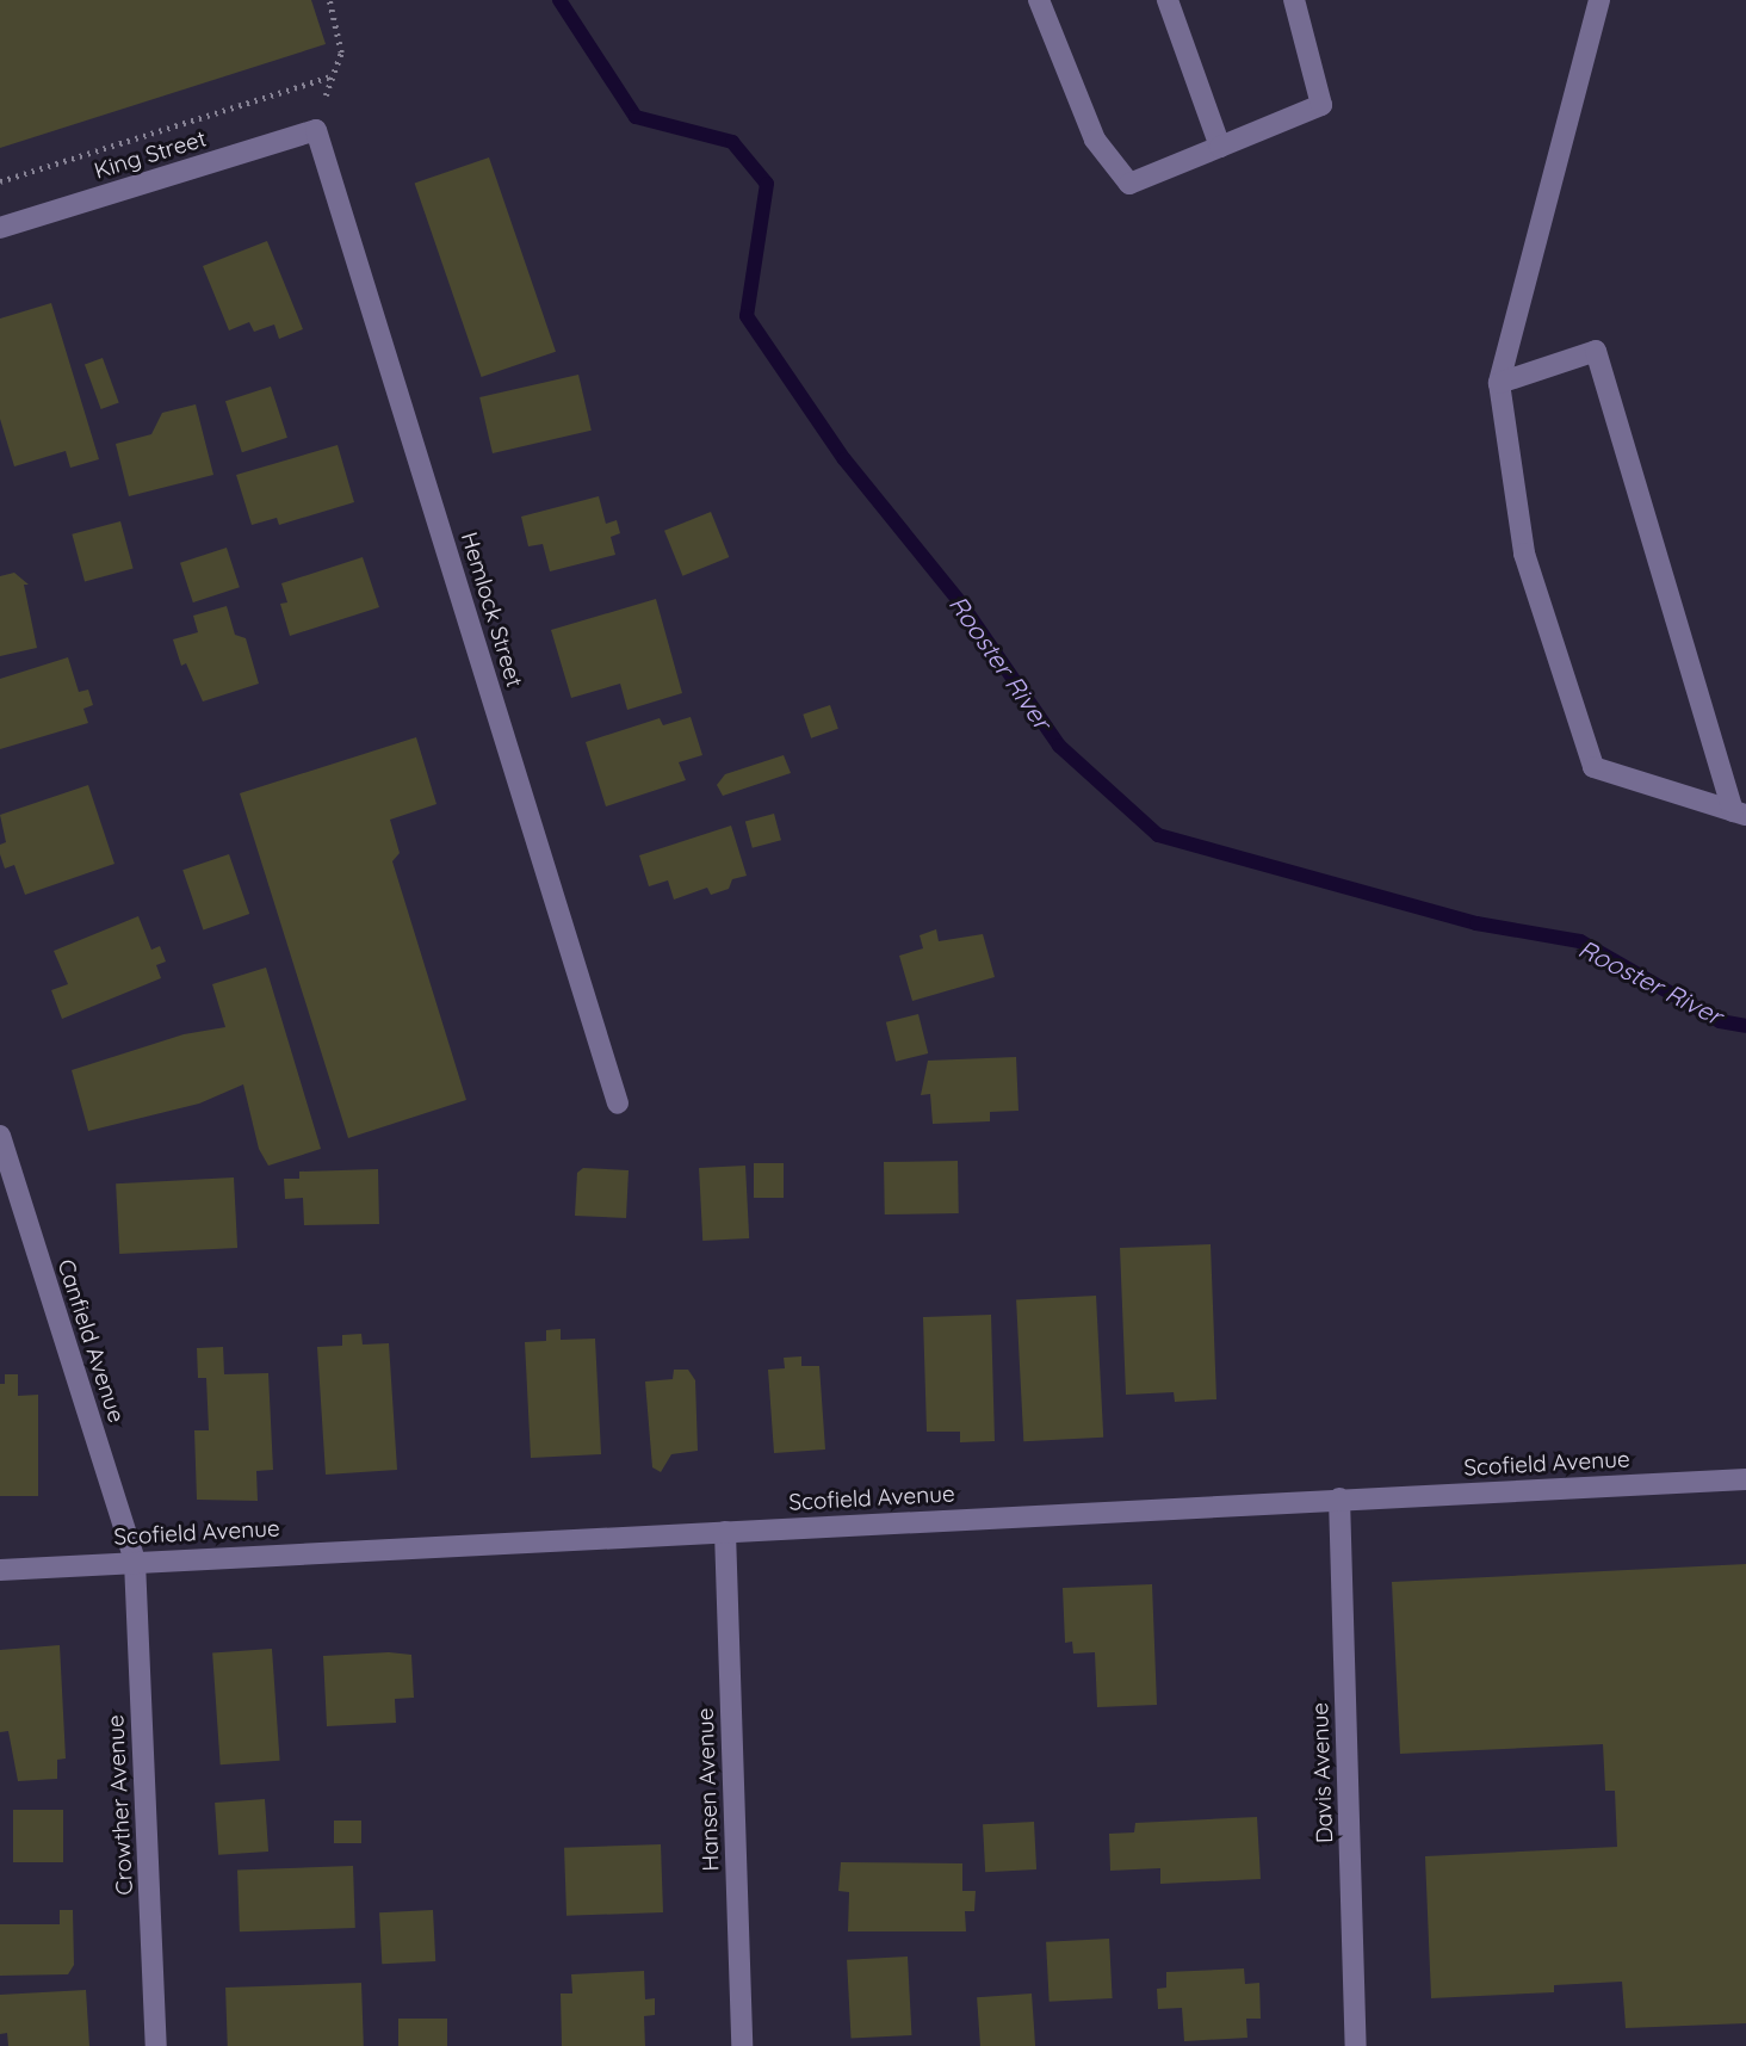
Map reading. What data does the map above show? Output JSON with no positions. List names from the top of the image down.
{
  "streets": {
    "street": [
      "King Street",
      "Hemlock Street",
      "Canfield Avenue",
      "Scofield Avenue",
      "Davis Avenue",
      "Hansen Avenue",
      "Crowther Avenue"
    ]
  },
  "crossings": [
    ["King Street", "Hemlock Street"],
    ["Canfield Avenue", "Scofield Avenue"],
    ["Canfield Avenue", "Crowther Avenue"],
    ["Scofield Avenue", "Davis Avenue"],
    ["Scofield Avenue", "Hansen Avenue"],
    ["Scofield Avenue", "Crowther Avenue"]
  ],
  "water": ["Rooster River"]
}
